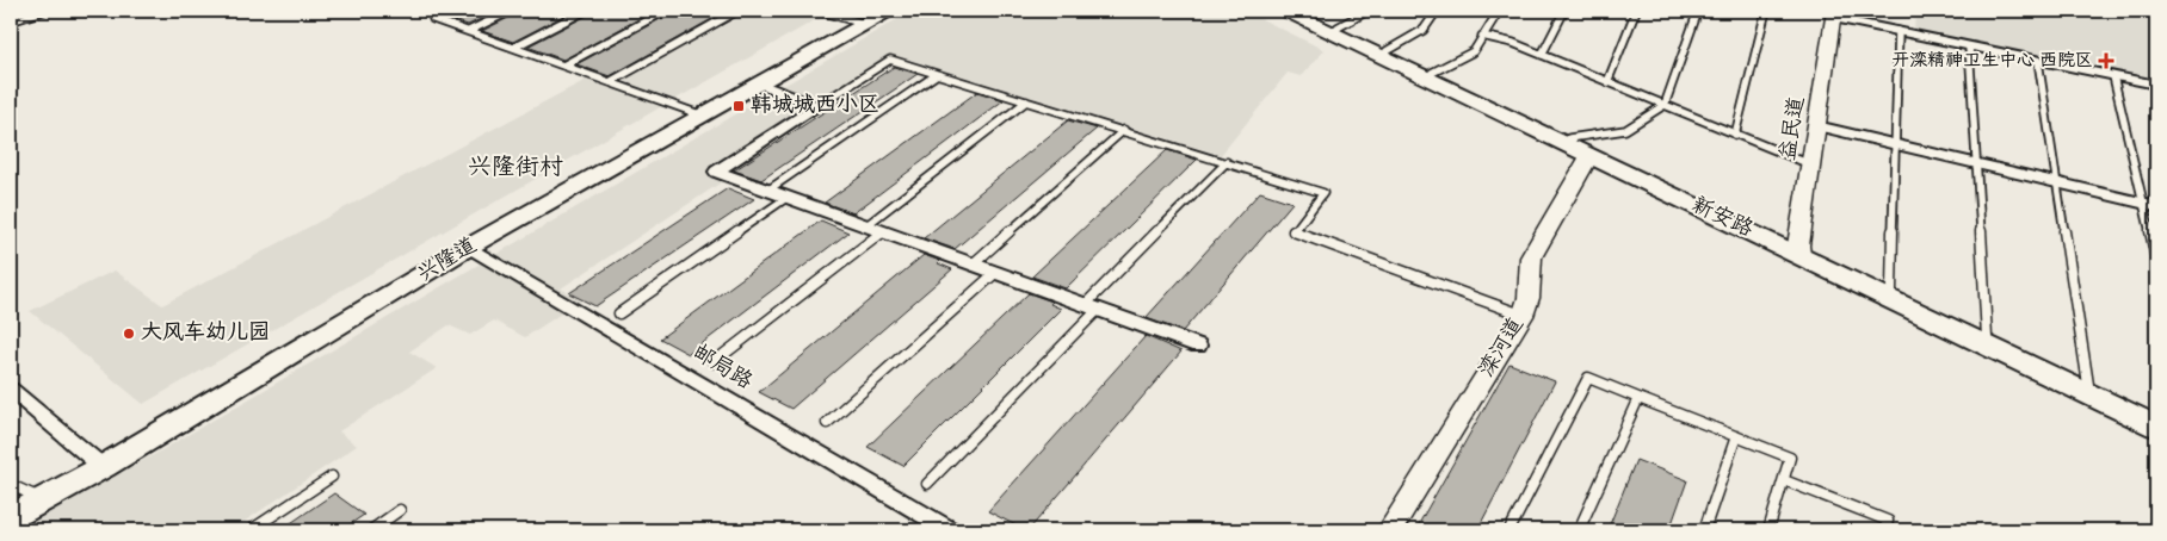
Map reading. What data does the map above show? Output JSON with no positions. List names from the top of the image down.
{
  "streets": {
    "main road": ["新安路", "兴隆道"],
    "street": ["益民道", "滦河道", "邮局路"]
  },
  "crossings": [
    ["益民道", "新安路"],
    ["新安路", "滦河道"],
    ["兴隆道", "邮局路"]
  ],
  "districts": ["兴隆街村"],
  "places": {
    "health": ["开滦精神卫生中心 西院区"],
    "transit": ["韩城城西小区"],
    "other": ["大风车幼儿园"]
  }
}
